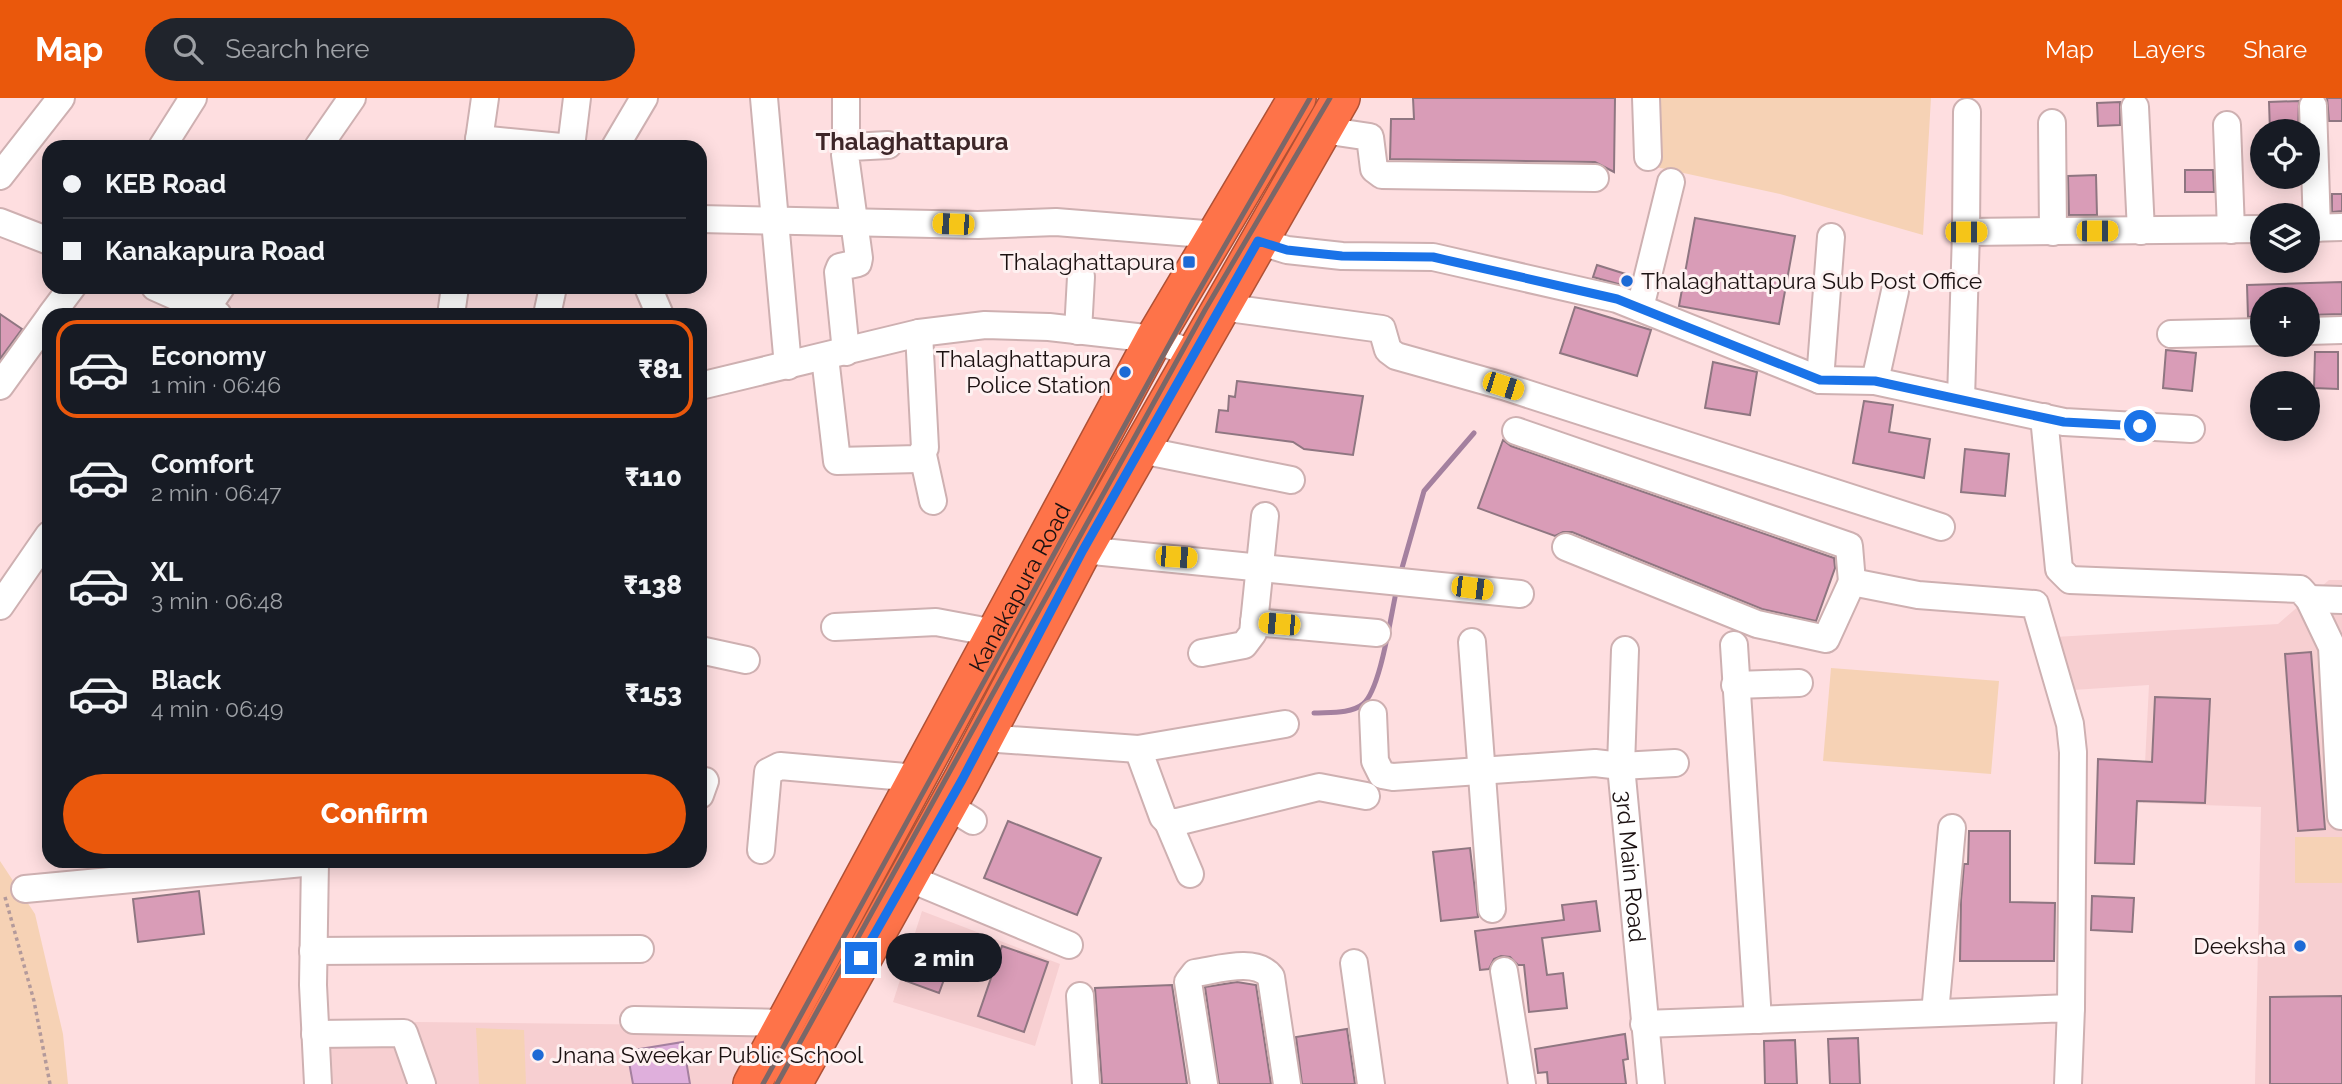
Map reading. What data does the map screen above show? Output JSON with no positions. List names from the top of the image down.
{
  "streets": {
    "highway": ["Kanakapura Road"],
    "street": ["3rd Main Road"]
  },
  "districts": ["Thalaghattapura"],
  "places": {
    "transit": ["Thalaghattapura"],
    "other": [
      "Thalaghattapura Sub Post Office",
      "Thalaghattapura Police Station",
      "Deeksha",
      "Jnana Sweekar Public School"
    ]
  },
  "page": {
    "header": "Map",
    "search": "Search here",
    "nav": ["Map", "Layers", "Share"],
    "map_buttons": ["+", "−"],
    "banner": ["KEB Road", "Kanakapura Road"],
    "list": [
      {
        "name": "Economy",
        "note": "1 min · 06:46",
        "value": "₹81"
      },
      {
        "name": "Comfort",
        "note": "2 min · 06:47",
        "value": "₹110"
      },
      {
        "name": "XL",
        "note": "3 min · 06:48",
        "value": "₹138"
      },
      {
        "name": "Black",
        "note": "4 min · 06:49",
        "value": "₹153"
      }
    ],
    "buttons": "Confirm",
    "bubble": "2 min"
  }
}
